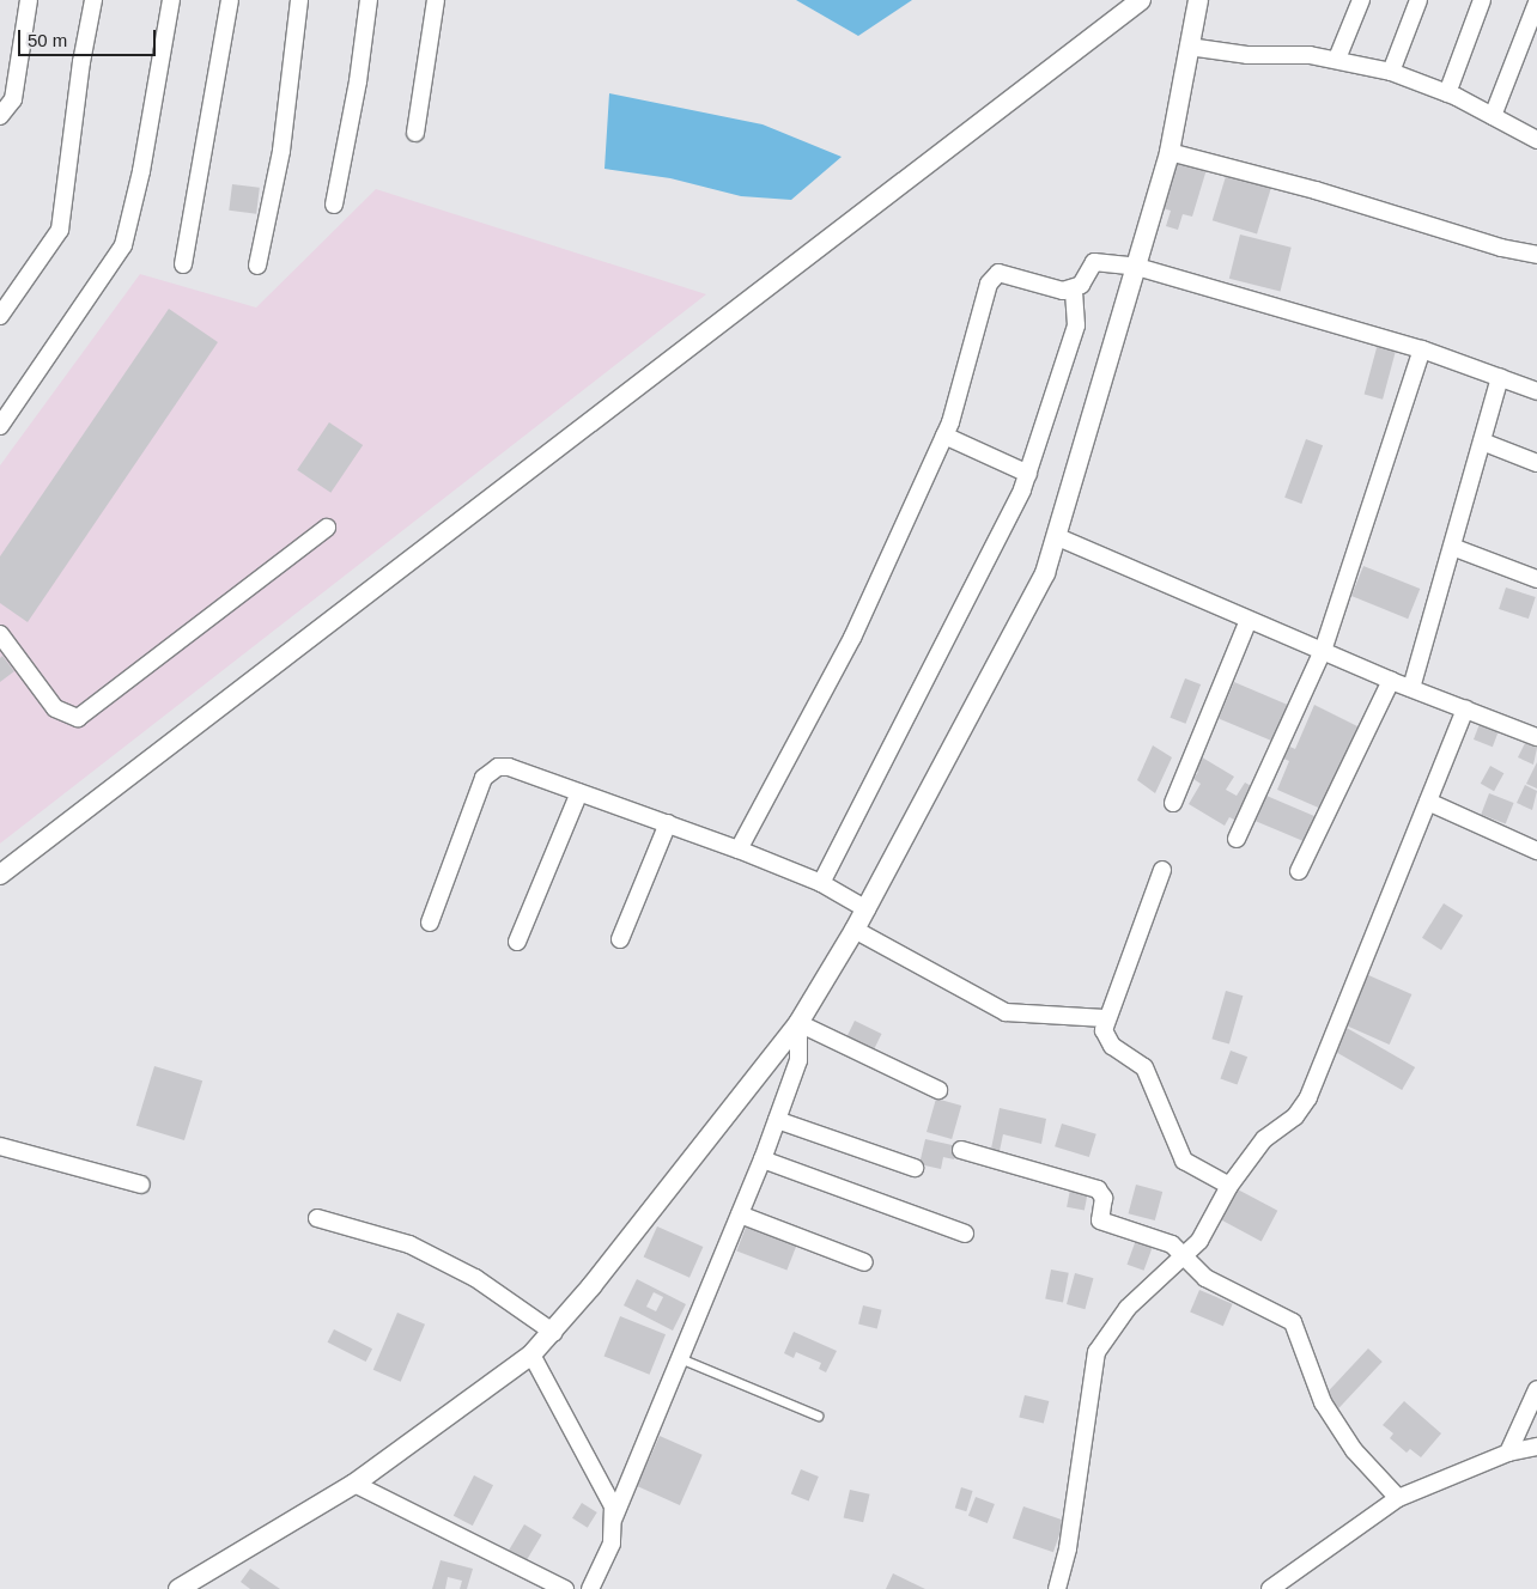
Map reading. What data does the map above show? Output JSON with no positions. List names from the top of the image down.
{
  "scale_bar": "50 m"
}
